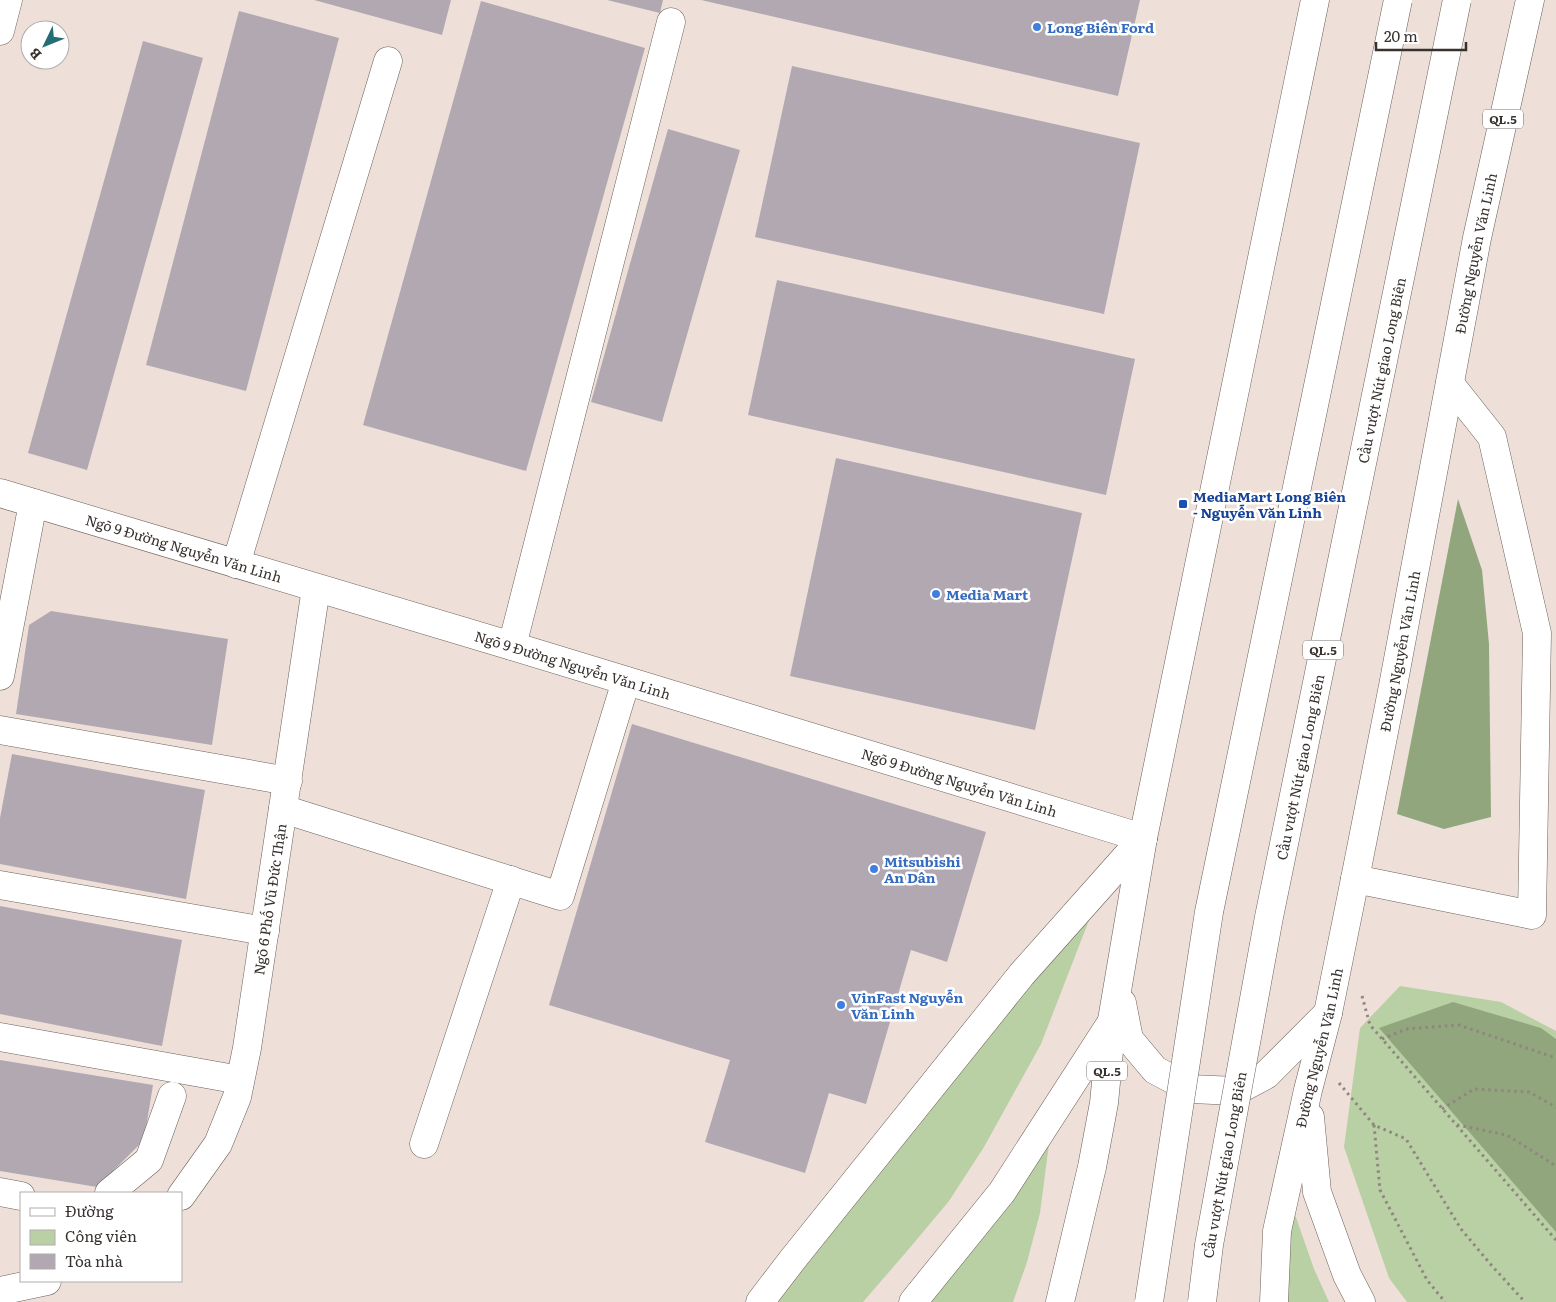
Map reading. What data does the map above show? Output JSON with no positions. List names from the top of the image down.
{
  "streets": {
    "main road": [
      "QL.5",
      "Đường Nguyễn Văn Linh",
      "Cầu vượt Nút giao Long Biên",
      "Ngõ 9 Đường Nguyễn Văn Linh",
      "Ngõ 6 Phố Vũ Đức Thận"
    ]
  },
  "crossings": [
    ["QL.5", "Ngõ 9 Đường Nguyễn Văn Linh"],
    ["Ngõ 9 Đường Nguyễn Văn Linh", "Ngõ 6 Phố Vũ Đức Thận"]
  ],
  "places": {
    "other": [
      "Long Biên Ford",
      "Media Mart",
      "Mitsubishi An Dân",
      "VinFast Nguyễn Văn Linh"
    ],
    "transit": ["MediaMart Long Biên - Nguyễn Văn Linh"]
  },
  "legend": ["Đường", "Công viên", "Tòa nhà"],
  "scale_bar": "20 m",
  "north": "bottom left"
}
